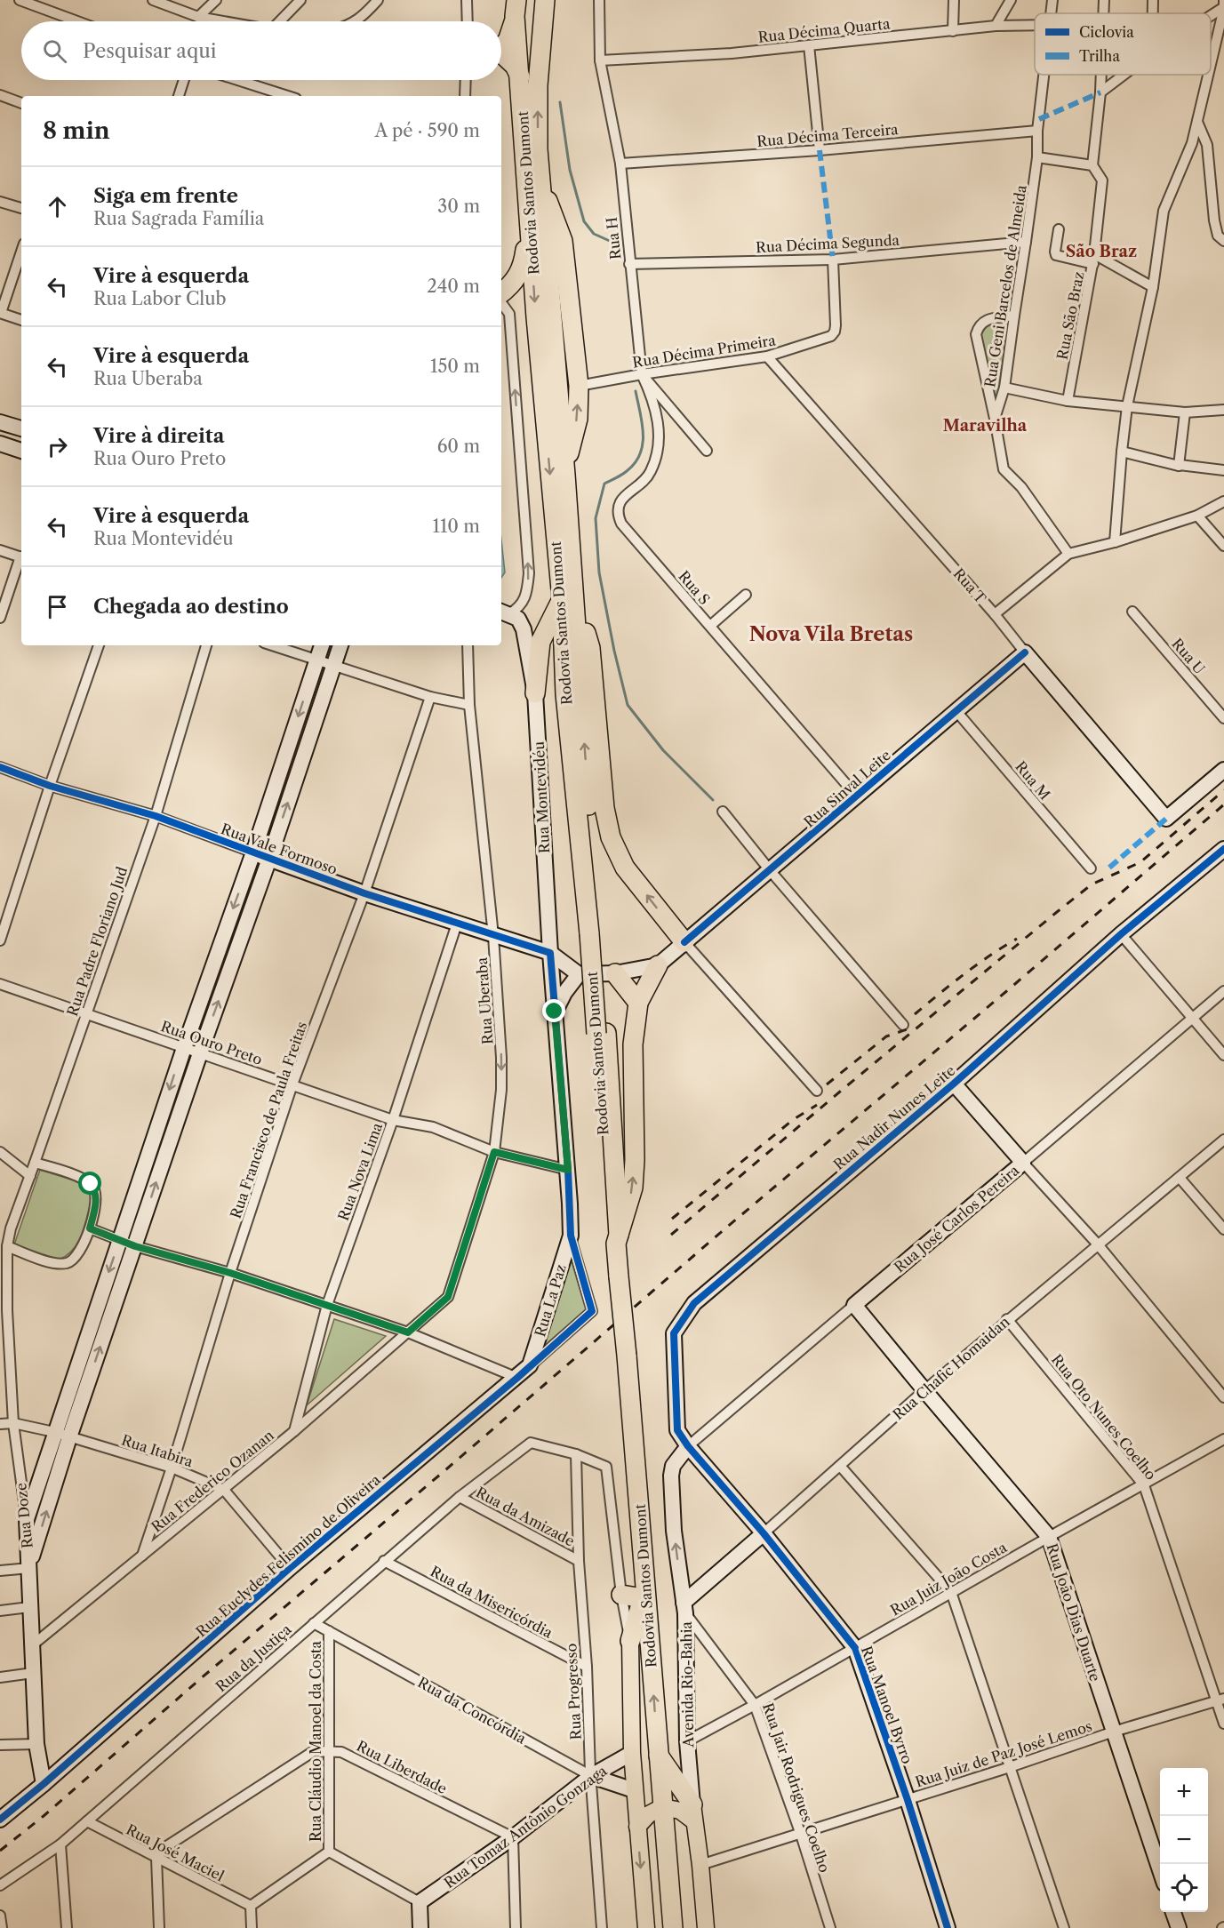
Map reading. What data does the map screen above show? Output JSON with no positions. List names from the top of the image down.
{
  "streets": {
    "highway": ["Rodovia Santos Dumont"],
    "main road": ["Avenida Rio-Bahia"],
    "street": [
      "Rua Décima Quarta",
      "Rua Décima Terceira",
      "Rua H",
      "Rua Décima Segunda",
      "Rua Geni Barcelos de Almeida",
      "Rua São Braz",
      "Rua Décima Primeira",
      "Rua T",
      "Rua S",
      "Rua U",
      "Rua M",
      "Rua Sinval Leite",
      "Rua Montevidéu",
      "Rua Vale Formoso",
      "Rua Padre Floriano Jud",
      "Rua Uberaba",
      "Rua Ouro Preto",
      "Rua Nadir Nunes Leite",
      "Rua Francisco de Paula Freitas",
      "Rua Nova Lima",
      "Rua José Carlos Pereira",
      "Rua La Paz",
      "Rua Chafic Homaidan",
      "Rua Oto Nunes Coelho",
      "Rua Itabira",
      "Rua Frederico Ozanan",
      "Rua Doze",
      "Rua da Amizade",
      "Rua Euclydes Felismino de Oliveira",
      "Rua Juiz João Costa",
      "Rua da Misericórdia",
      "Rua João Dias Duarte",
      "Rua da Justiça",
      "Rua Progresso",
      "Rua Manoel Byrro",
      "Rua da Concórdia",
      "Rua Cláudio Manoel da Costa",
      "Rua Juiz de Paz José Lemos",
      "Rua Liberdade",
      "Rua Jair Rodrigues Coelho",
      "Rua Tomaz Antônio Gonzaga",
      "Rua José Maciel"
    ]
  },
  "crossings": [
    ["Rua Décima Quarta", "Rua H"],
    ["Rua Décima Terceira", "Rua H"],
    ["Rua Décima Terceira", "Rua Geni Barcelos de Almeida"],
    ["Rua H", "Rua Décima Segunda"],
    ["Rua H", "Rua Décima Primeira"],
    ["Rua H", "Rua S"],
    ["Rua Décima Segunda", "Rua Geni Barcelos de Almeida"],
    ["Rua Décima Segunda", "Rua Décima Primeira"],
    ["Rua Décima Primeira", "Rua T"],
    ["Rua Décima Primeira", "Rua S"],
    ["Rua T", "Rua Sinval Leite"],
    ["Rua S", "Rua Sinval Leite"],
    ["Rua M", "Rua Sinval Leite"],
    ["Rua Montevidéu", "Rua Vale Formoso"],
    ["Rua Montevidéu", "Rua Ouro Preto"],
    ["Rua Montevidéu", "Rua La Paz"],
    ["Rua Montevidéu", "Rua Euclydes Felismino de Oliveira"],
    ["Rua Vale Formoso", "Rua Padre Floriano Jud"],
    ["Rua Vale Formoso", "Rua Uberaba"],
    ["Rua Vale Formoso", "Rua Francisco de Paula Freitas"],
    ["Rua Vale Formoso", "Rua Nova Lima"],
    ["Rua Padre Floriano Jud", "Rua Ouro Preto"],
    ["Rua Padre Floriano Jud", "Rua Doze"],
    ["Rua Uberaba", "Rua Ouro Preto"],
    ["Rua Uberaba", "Rua Frederico Ozanan"],
    ["Rua Ouro Preto", "Rua Francisco de Paula Freitas"],
    ["Rua Ouro Preto", "Rua Nova Lima"],
    ["Rua Nadir Nunes Leite", "Rua José Carlos Pereira"],
    ["Rua Nadir Nunes Leite", "Avenida Rio-Bahia"],
    ["Rua Nadir Nunes Leite", "Rua Manoel Byrro"],
    ["Rua Francisco de Paula Freitas", "Rua Itabira"],
    ["Rua Francisco de Paula Freitas", "Rua Frederico Ozanan"],
    ["Rua Nova Lima", "Rua Frederico Ozanan"],
    ["Rua José Carlos Pereira", "Rua João Dias Duarte"],
    ["Rua José Carlos Pereira", "Avenida Rio-Bahia"],
    ["Rua José Carlos Pereira", "Rua Manoel Byrro"],
    ["Rua La Paz", "Rua Euclydes Felismino de Oliveira"],
    ["Rua Chafic Homaidan", "Rua Oto Nunes Coelho"],
    ["Rua Chafic Homaidan", "Rua João Dias Duarte"],
    ["Rua Chafic Homaidan", "Avenida Rio-Bahia"],
    ["Rua Chafic Homaidan", "Rua Manoel Byrro"],
    ["Rua Chafic Homaidan", "Rua Jair Rodrigues Coelho"],
    ["Rua Oto Nunes Coelho", "Rua Juiz João Costa"],
    ["Rua Oto Nunes Coelho", "Rua Juiz de Paz José Lemos"],
    ["Rua Itabira", "Rua Frederico Ozanan"],
    ["Rua Itabira", "Rua Doze"],
    ["Rua Itabira", "Rua Euclydes Felismino de Oliveira"],
    ["Rua Frederico Ozanan", "Rua Doze"],
    ["Rua Doze", "Rua Euclydes Felismino de Oliveira"],
    ["Rua da Amizade", "Rua da Justiça"],
    ["Rua da Amizade", "Rua Progresso"],
    ["Rua Juiz João Costa", "Rua João Dias Duarte"],
    ["Rua Juiz João Costa", "Avenida Rio-Bahia"],
    ["Rua Juiz João Costa", "Rua Manoel Byrro"],
    ["Rua Juiz João Costa", "Rua Jair Rodrigues Coelho"],
    ["Rua da Misericórdia", "Rua da Justiça"],
    ["Rua da Misericórdia", "Rua Progresso"],
    ["Rua João Dias Duarte", "Rua Juiz de Paz José Lemos"],
    ["Rua da Justiça", "Rua Progresso"],
    ["Rua da Justiça", "Rua da Concórdia"],
    ["Rua da Justiça", "Rua José Maciel"],
    ["Avenida Rio-Bahia", "Rua Manoel Byrro"],
    ["Avenida Rio-Bahia", "Rua Juiz de Paz José Lemos"],
    ["Avenida Rio-Bahia", "Rua Jair Rodrigues Coelho"],
    ["Rua Progresso", "Rua da Concórdia"],
    ["Rua Progresso", "Rua Tomaz Antônio Gonzaga"],
    ["Rua Manoel Byrro", "Rua Juiz de Paz José Lemos"],
    ["Rua da Concórdia", "Rua Cláudio Manoel da Costa"],
    ["Rua da Concórdia", "Rua Tomaz Antônio Gonzaga"],
    ["Rua Cláudio Manoel da Costa", "Rua Liberdade"],
    ["Rua Juiz de Paz José Lemos", "Rua Jair Rodrigues Coelho"],
    ["Rua Liberdade", "Rua Tomaz Antônio Gonzaga"]
  ],
  "districts": ["São Braz", "Maravilha", "Nova Vila Bretas"],
  "legend": ["Ciclovia", "Trilha"],
  "page": {
    "search": "Pesquisar aqui",
    "heading": ["8 min", "A pé · 590 m"],
    "list": [
      ["Siga em frente", "Rua Sagrada Família", "30 m"],
      ["Vire à esquerda", "Rua Labor Club", "240 m"],
      ["Vire à esquerda", "Rua Uberaba", "150 m"],
      ["Vire à direita", "Rua Ouro Preto", "60 m"],
      ["Vire à esquerda", "Rua Montevidéu", "110 m"],
      "Chegada ao destino"
    ],
    "map_buttons": ["+", "−"]
  }
}
